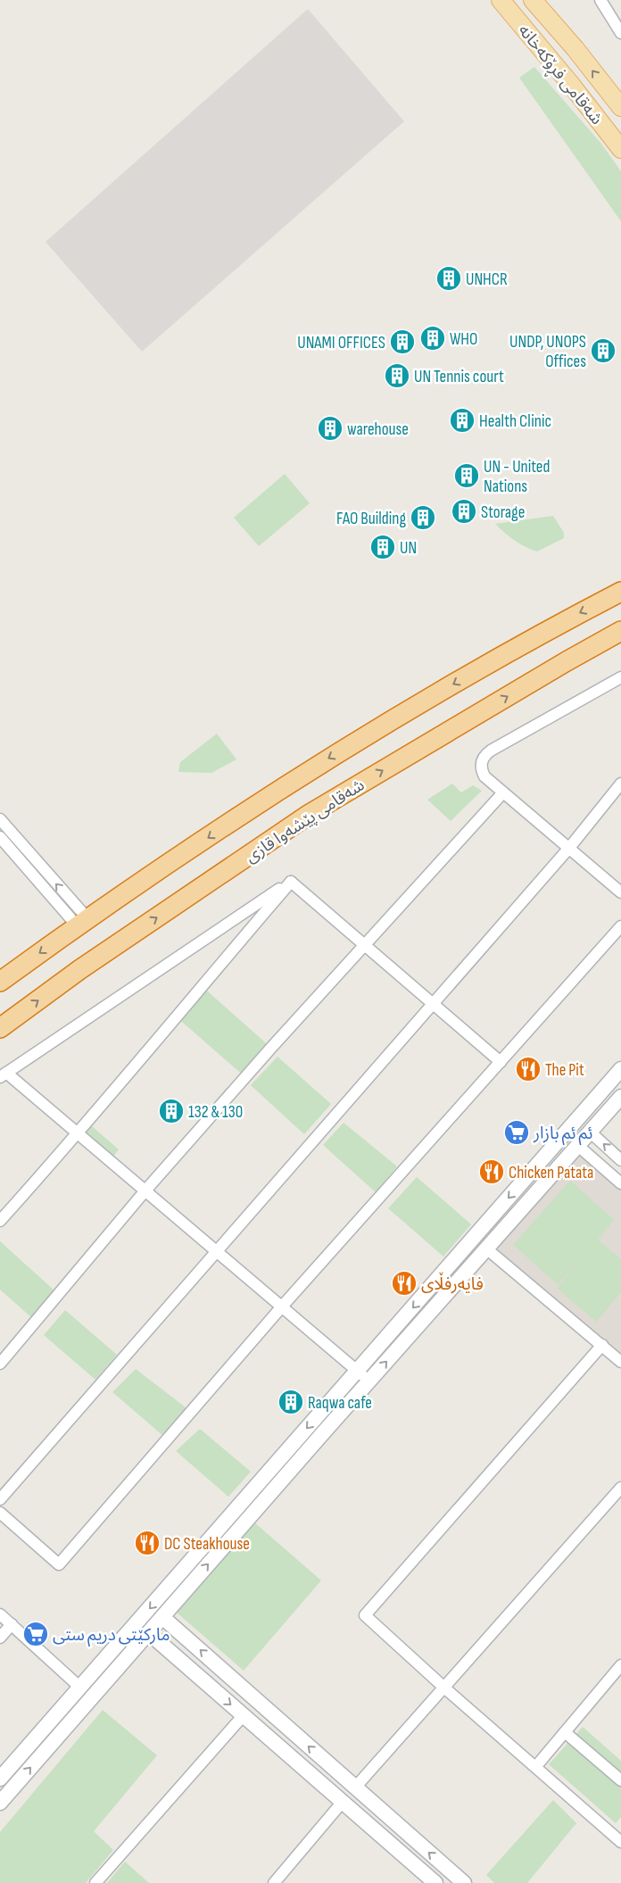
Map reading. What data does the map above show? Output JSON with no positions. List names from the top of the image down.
{
  "streets": {
    "highway": ["شەقامی پێشەوا قازی"],
    "main road": ["شەقامی فڕۆکەخانە"]
  },
  "places": {
    "building": [
      "UNHCR",
      "WHO",
      "UNAMI OFFICES",
      "UNDP, UNOPS Offices",
      "UN Tennis court",
      "Health Clinic",
      "warehouse",
      "UN - United Nations",
      "Storage",
      "FAO Building",
      "UN",
      "132 & 130",
      "Raqwa cafe"
    ],
    "restaurant": [
      "The Pit",
      "Chicken Patata",
      "فايەرفڵای",
      "DC Steakhouse"
    ],
    "supermarket": ["ئم ئم بازار", "مارکێتی دریم ستی"]
  }
}
